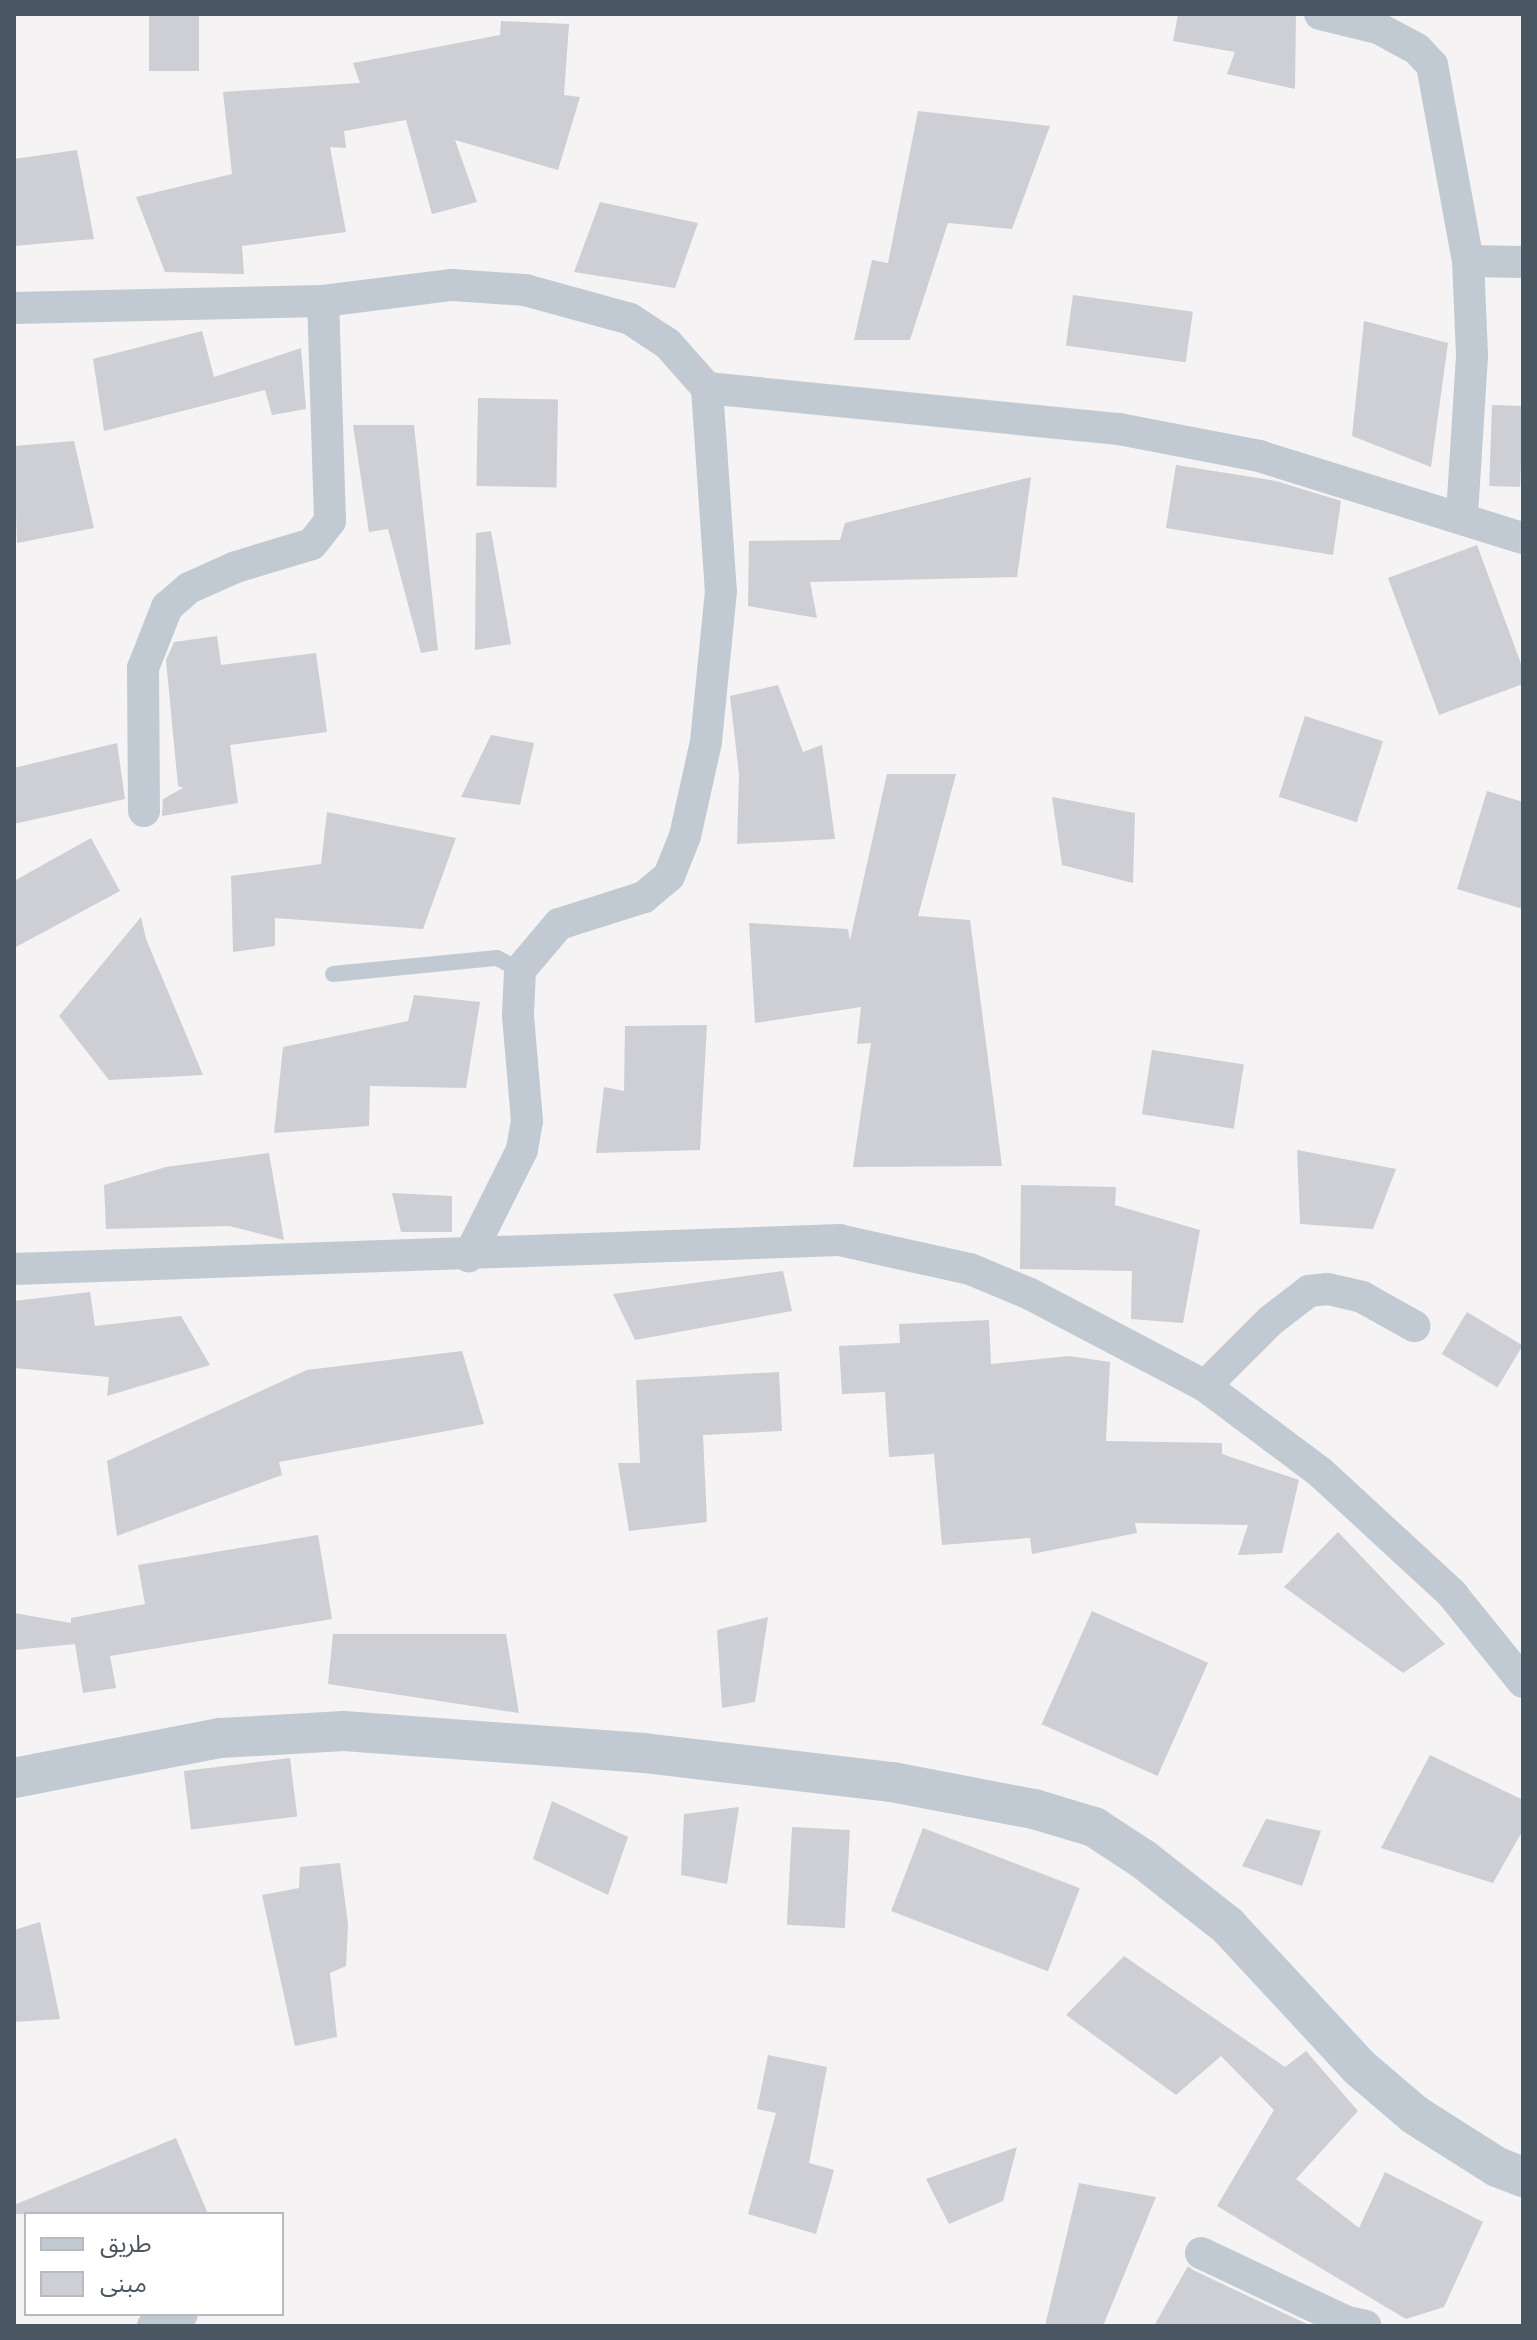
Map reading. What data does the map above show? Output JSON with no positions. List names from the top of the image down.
{
  "legend": ["طريق", "مبنى"]
}
